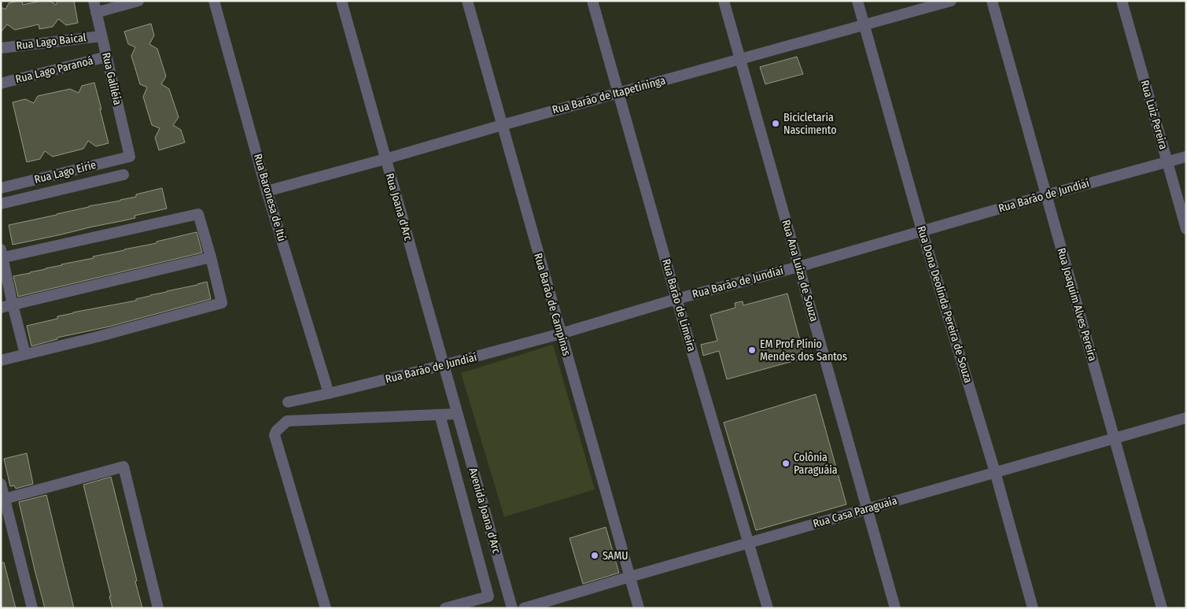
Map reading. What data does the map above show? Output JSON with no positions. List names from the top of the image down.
{
  "streets": {
    "street": [
      "Rua Lago Baical",
      "Rua Lago Paranoá",
      "Rua Galiléia",
      "Rua Barão de Itapetininga",
      "Rua Luiz Pereira",
      "Rua Lago Eirie",
      "Rua Barão de Jundiaí",
      "Rua Baronesa de Itú",
      "Rua Joana d'Arc",
      "Rua Ana Luiza de Souza",
      "Rua Barão de Campinas",
      "Rua Dona Deolinda Pereira de Souza",
      "Rua Joaquim Alves Pereira",
      "Rua Barão de Limeira",
      "Avenida Joana d'Arc",
      "Rua Casa Paraguaia"
    ]
  },
  "crossings": [
    ["Rua Lago Baical", "Rua Galiléia"],
    ["Rua Lago Paranoá", "Rua Galiléia"],
    ["Rua Galiléia", "Rua Lago Eirie"],
    ["Rua Barão de Itapetininga", "Rua Baronesa de Itú"],
    ["Rua Barão de Itapetininga", "Rua Joana d'Arc"],
    ["Rua Barão de Itapetininga", "Rua Ana Luiza de Souza"],
    ["Rua Barão de Itapetininga", "Rua Barão de Campinas"],
    ["Rua Barão de Itapetininga", "Rua Dona Deolinda Pereira de Souza"],
    ["Rua Barão de Itapetininga", "Rua Barão de Limeira"],
    ["Rua Luiz Pereira", "Rua Barão de Jundiaí"],
    ["Rua Barão de Jundiaí", "Rua Baronesa de Itú"],
    ["Rua Barão de Jundiaí", "Rua Joana d'Arc"],
    ["Rua Barão de Jundiaí", "Rua Ana Luiza de Souza"],
    ["Rua Barão de Jundiaí", "Rua Barão de Campinas"],
    ["Rua Barão de Jundiaí", "Rua Dona Deolinda Pereira de Souza"],
    ["Rua Barão de Jundiaí", "Rua Joaquim Alves Pereira"],
    ["Rua Barão de Jundiaí", "Rua Barão de Limeira"],
    ["Rua Joana d'Arc", "Avenida Joana d'Arc"],
    ["Rua Ana Luiza de Souza", "Rua Casa Paraguaia"],
    ["Rua Barão de Campinas", "Rua Casa Paraguaia"],
    ["Rua Dona Deolinda Pereira de Souza", "Rua Casa Paraguaia"],
    ["Rua Joaquim Alves Pereira", "Rua Casa Paraguaia"],
    ["Rua Barão de Limeira", "Rua Casa Paraguaia"]
  ],
  "places": [
    "Bicicletaria Nascimento",
    "EM Prof Plínio Mendes dos Santos",
    "Colônia Paraguáia",
    "SAMU"
  ]
}
